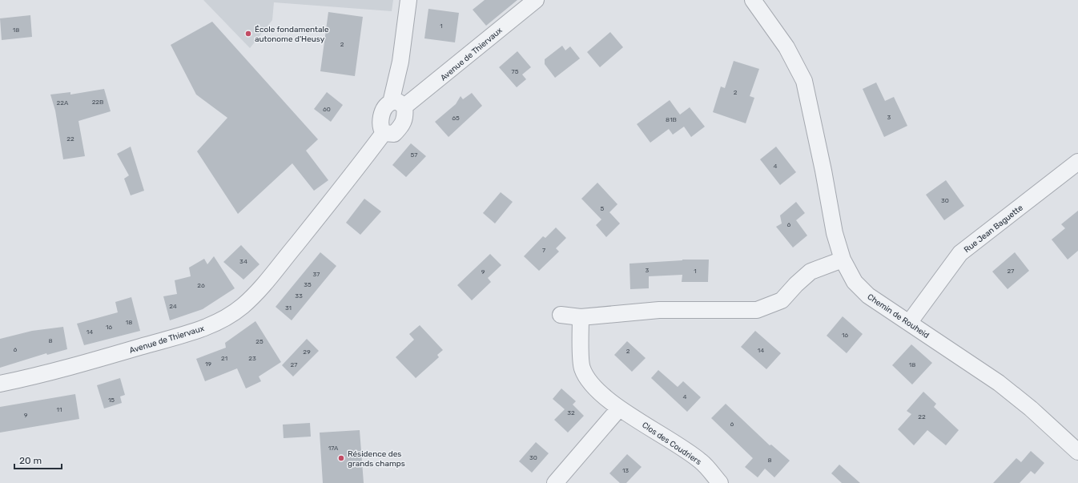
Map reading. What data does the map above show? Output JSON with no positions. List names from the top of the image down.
{
  "streets": {
    "street": [
      "Avenue de Thiervaux",
      "Rue Jean Baguette",
      "Chemin de Rouheid",
      "Clos des Coudriers"
    ]
  },
  "crossings": [
    ["Rue Jean Baguette", "Chemin de Rouheid"]
  ],
  "places": ["École fondamentale autonome d'Heusy", "Résidence des grands champs"],
  "house_numbers": [
    "1",
    "18",
    "2",
    "75",
    "2",
    "22B",
    "22A",
    "60",
    "3",
    "65",
    "81B",
    "22",
    "57",
    "4",
    "30",
    "5",
    "6",
    "7",
    "34",
    "3",
    "1",
    "27",
    "9",
    "37",
    "35",
    "26",
    "33",
    "24",
    "31",
    "18",
    "16",
    "14",
    "16",
    "8",
    "25",
    "6",
    "14",
    "2",
    "29",
    "21",
    "23",
    "19",
    "27",
    "18",
    "4",
    "15",
    "11",
    "32",
    "9",
    "22",
    "6",
    "17A",
    "30",
    "8",
    "13"
  ],
  "scale_bar": "20 m"
}
